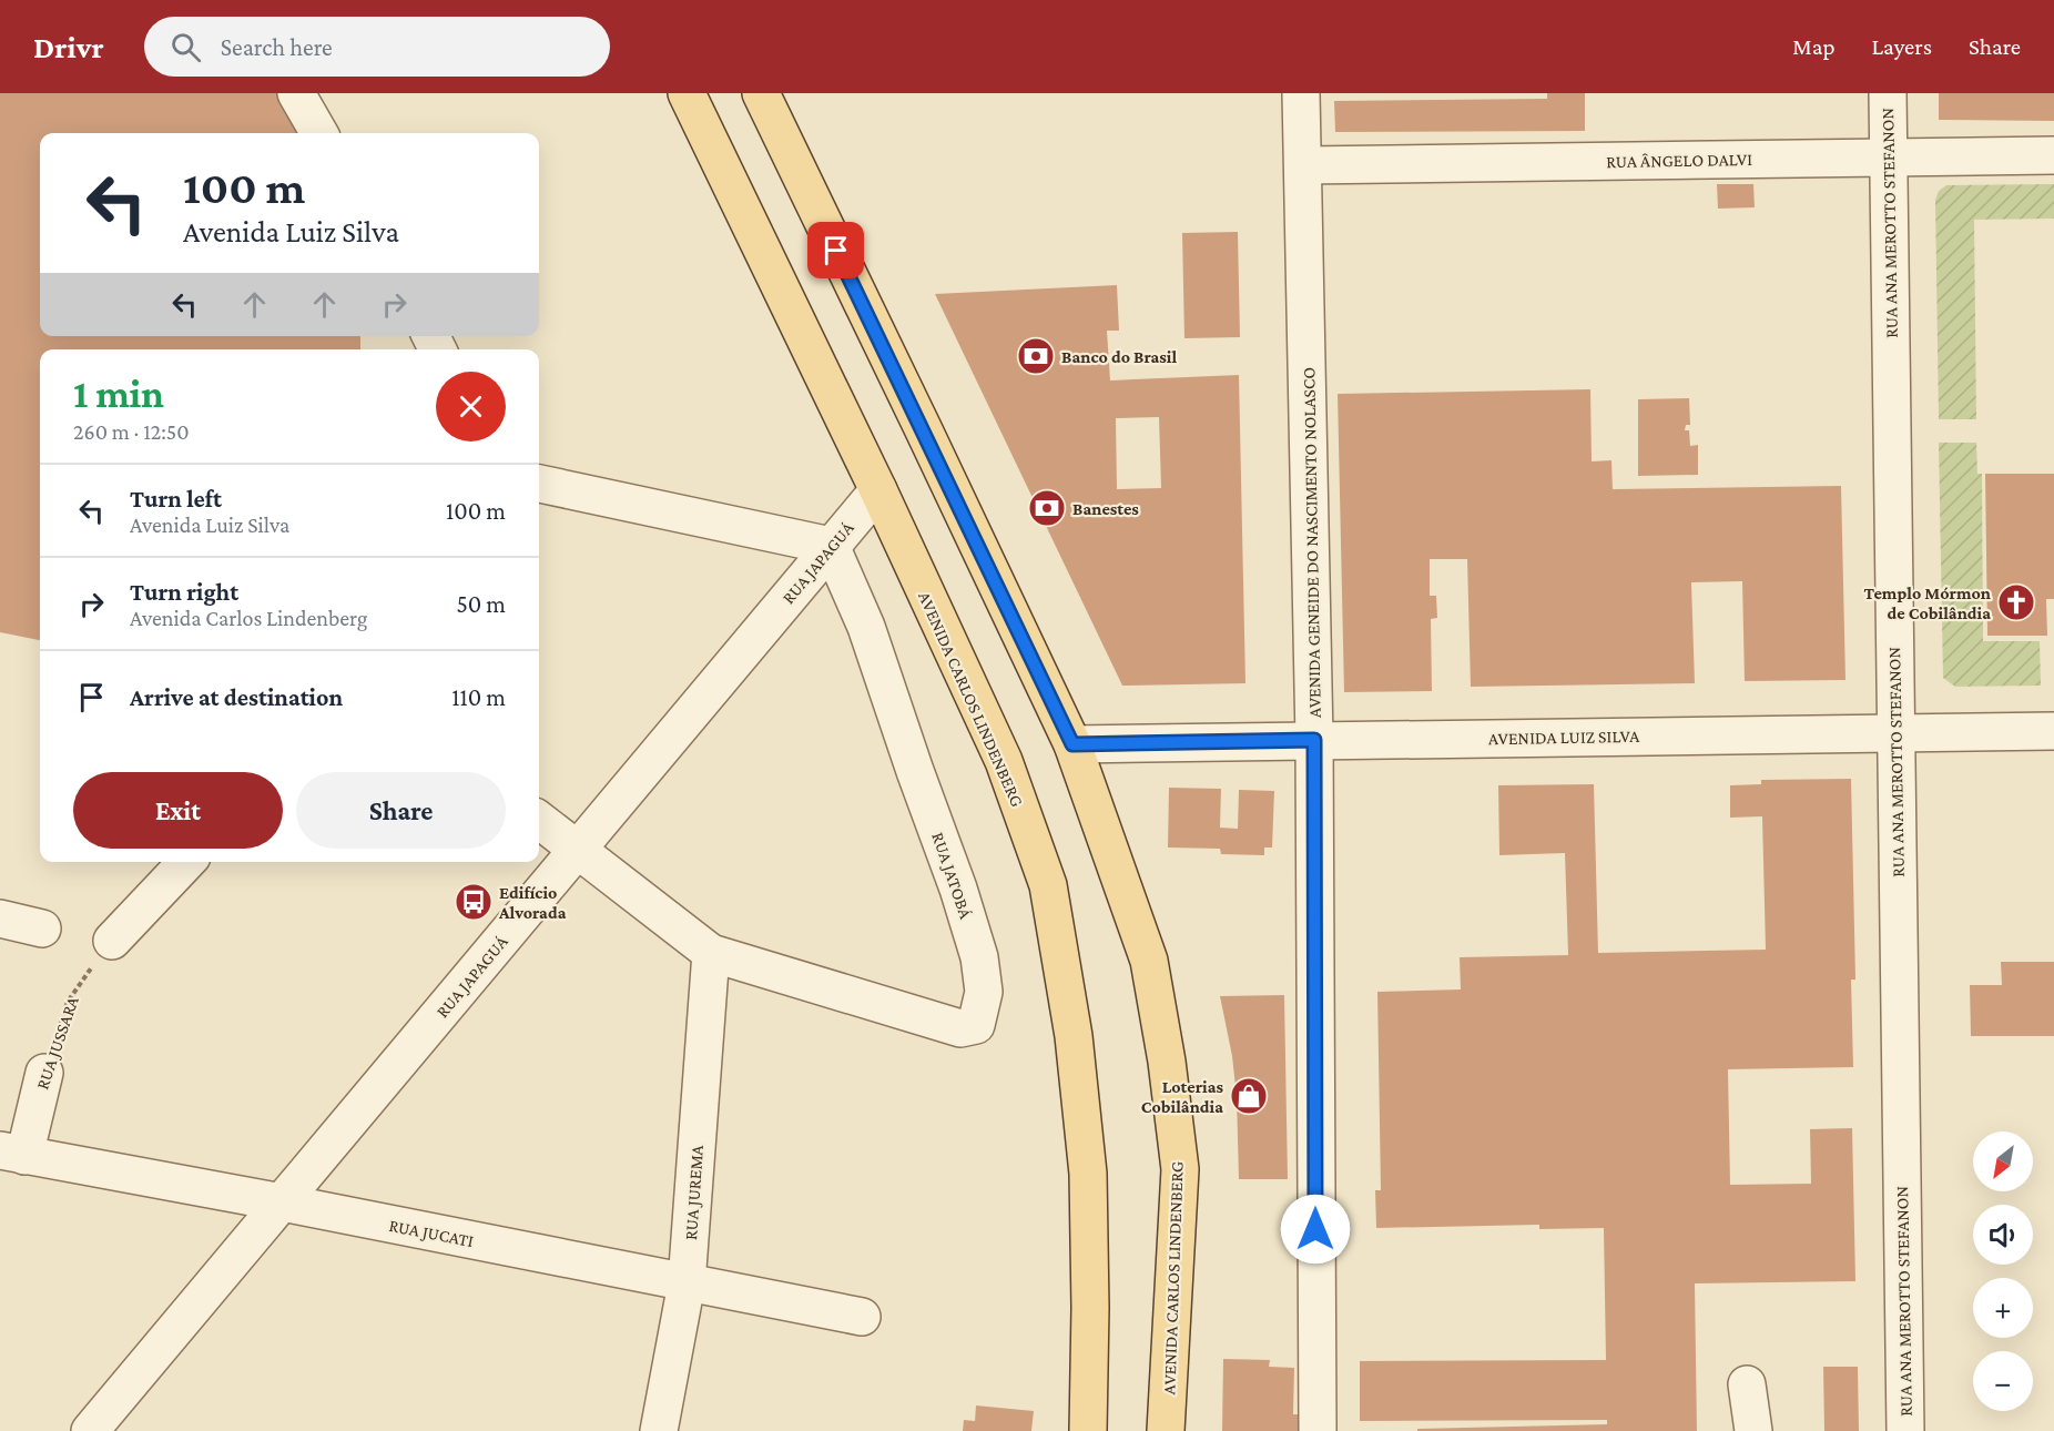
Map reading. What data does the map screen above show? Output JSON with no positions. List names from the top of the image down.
{
  "streets": {
    "main road": ["AVENIDA CARLOS LINDENBERG"],
    "street": [
      "RUA ÂNGELO DALVI",
      "RUA ANA MEROTTO STEFANON",
      "AVENIDA GENEIDE DO NASCIMENTO NOLASCO",
      "RUA JAPAGUÁ",
      "AVENIDA LUIZ SILVA",
      "RUA JATOBÁ",
      "RUA JUSSARA",
      "RUA JUREMA",
      "RUA JUCATI"
    ]
  },
  "crossings": [
    ["RUA ÂNGELO DALVI", "RUA ANA MEROTTO STEFANON"],
    ["RUA ÂNGELO DALVI", "AVENIDA GENEIDE DO NASCIMENTO NOLASCO"],
    ["RUA ANA MEROTTO STEFANON", "AVENIDA LUIZ SILVA"],
    ["AVENIDA GENEIDE DO NASCIMENTO NOLASCO", "AVENIDA LUIZ SILVA"],
    ["RUA JAPAGUÁ", "AVENIDA CARLOS LINDENBERG"],
    ["RUA JAPAGUÁ", "RUA JATOBÁ"],
    ["RUA JAPAGUÁ", "RUA JUCATI"],
    ["AVENIDA CARLOS LINDENBERG", "AVENIDA LUIZ SILVA"],
    ["RUA JATOBÁ", "RUA JUREMA"],
    ["RUA JUSSARA", "RUA JUCATI"],
    ["RUA JUREMA", "RUA JUCATI"]
  ],
  "places": {
    "bank": ["Banco do Brasil", "Banestes"],
    "church": ["Templo Mórmon de Cobilândia"],
    "bus stop": ["Edifício Alvorada"],
    "shop": ["Loterias Cobilândia"]
  },
  "north": "bottom left",
  "page": {
    "header": "Drivr",
    "search": "Search here",
    "nav": ["Map", "Layers", "Share"],
    "turn": ["100 m", "Avenida Luiz Silva"],
    "heading": ["1 min", "260 m · 12:50"],
    "list": [
      {
        "name": "Turn left",
        "note": "Avenida Luiz Silva",
        "value": "100 m"
      },
      {
        "name": "Turn right",
        "note": "Avenida Carlos Lindenberg",
        "value": "50 m"
      },
      {
        "name": "Arrive at destination",
        "value": "110 m"
      }
    ],
    "buttons": ["Exit", "Share"],
    "map_buttons": ["+", "−"]
  }
}
